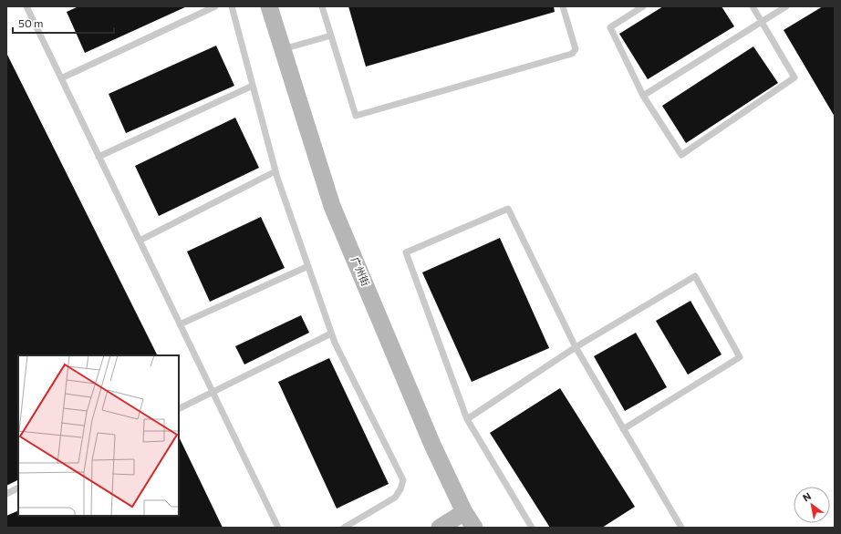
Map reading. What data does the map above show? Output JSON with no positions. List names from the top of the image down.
{
  "streets": {
    "street": ["广州街"]
  },
  "scale_bar": "50 m",
  "north": "top left"
}
